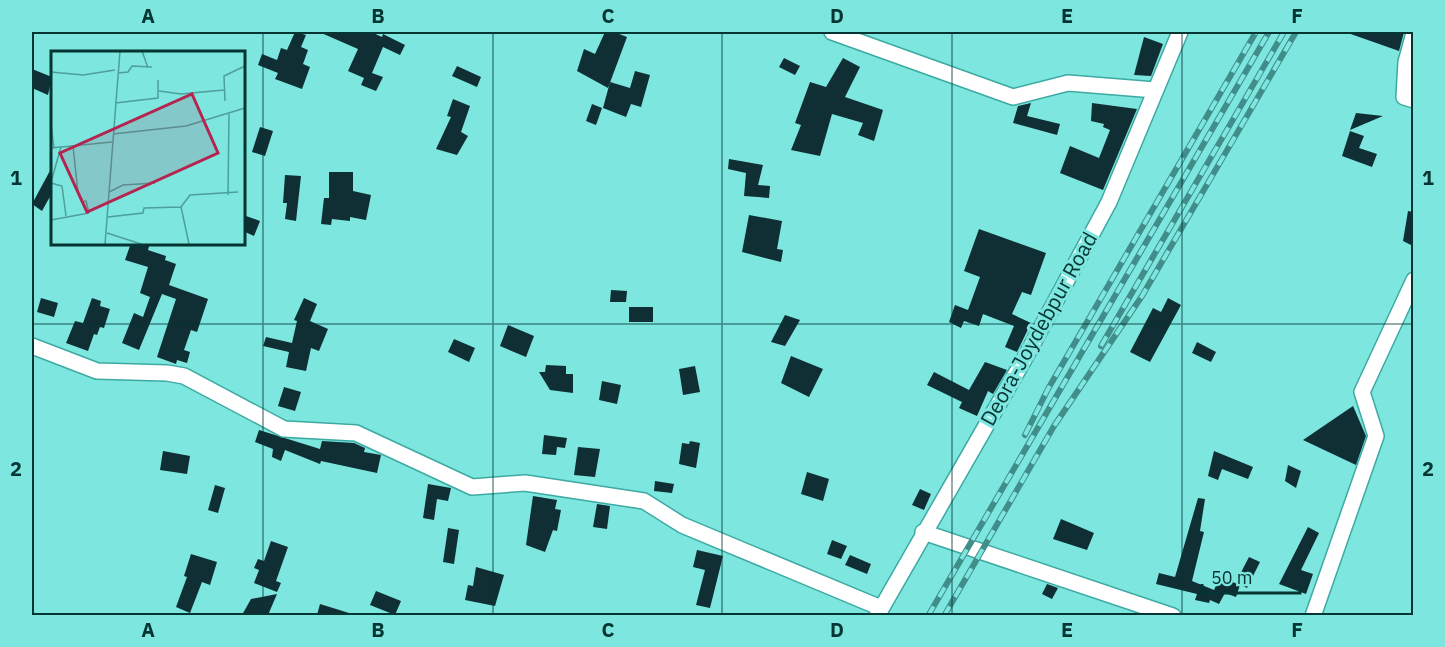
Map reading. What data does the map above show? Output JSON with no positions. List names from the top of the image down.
{
  "streets": {
    "street": ["Deora-Joydebpur Road"]
  },
  "scale_bar": "50 m",
  "grid": {
    "columns": [
      "A",
      "B",
      "C",
      "D",
      "E",
      "F"
    ],
    "rows": ["1", "2"]
  }
}
